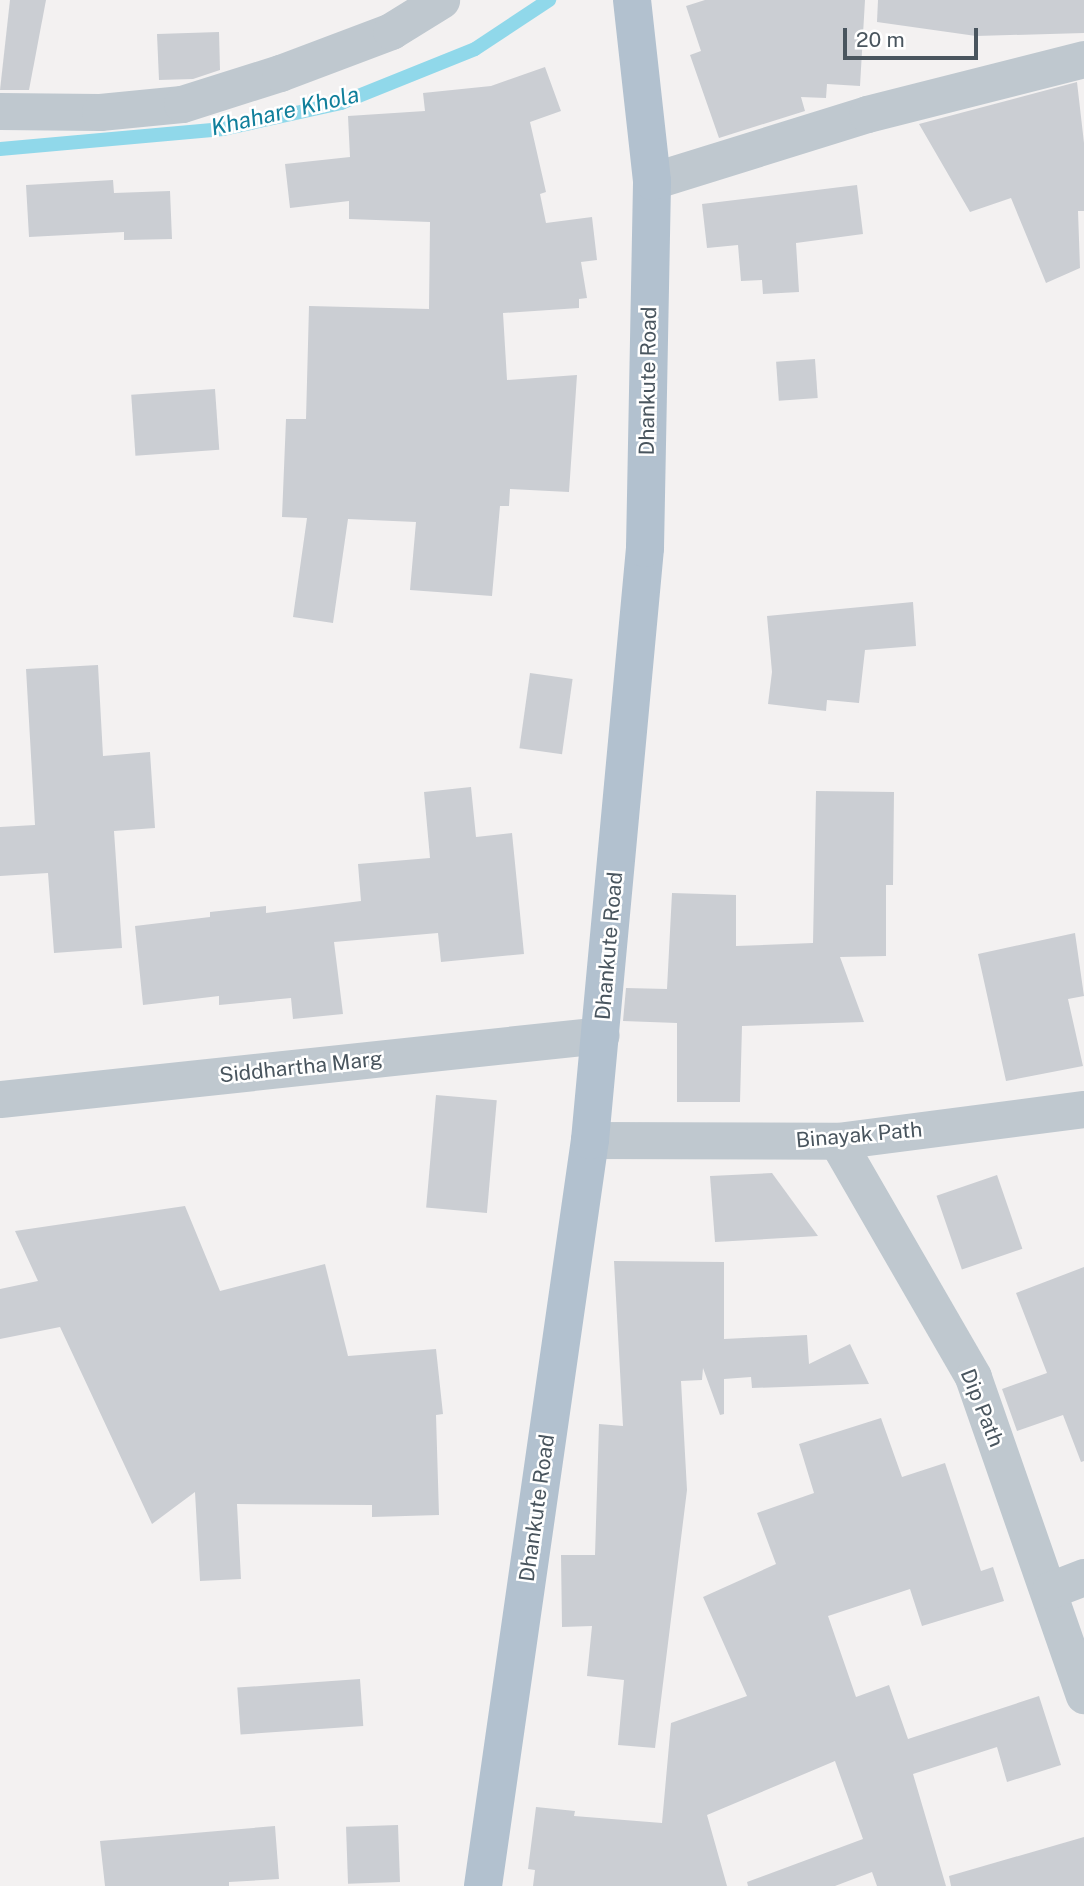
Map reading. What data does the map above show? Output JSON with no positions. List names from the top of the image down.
{
  "streets": {
    "main road": ["Dhankute Road"],
    "street": ["Siddhartha Marg", "Binayak Path", "Dip Path"]
  },
  "crossings": [
    ["Dhankute Road", "Siddhartha Marg"],
    ["Dhankute Road", "Binayak Path"],
    ["Binayak Path", "Dip Path"]
  ],
  "water": ["Khahare Khola"],
  "scale_bar": "20 m"
}
